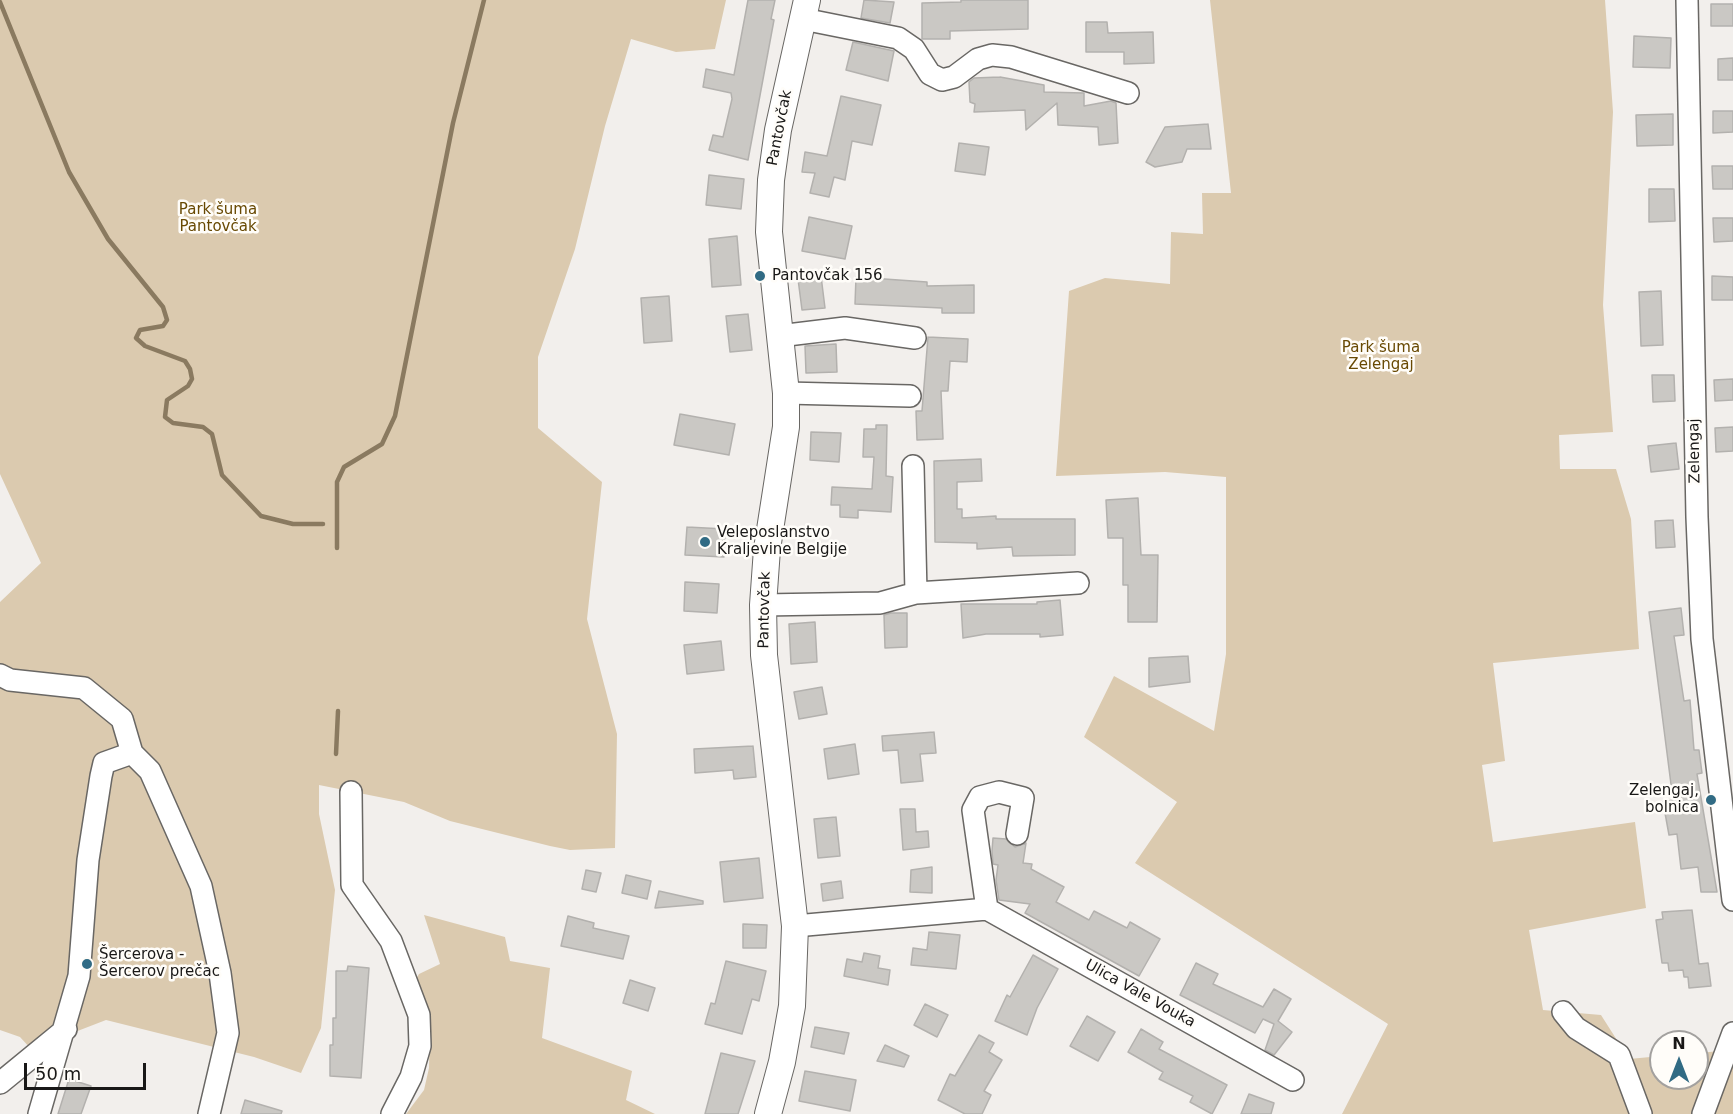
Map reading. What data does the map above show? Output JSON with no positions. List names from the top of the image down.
{
  "streets": {
    "main road": ["Pantovčak"],
    "street": ["Zelengaj", "Ulica Vale Vouka"]
  },
  "parks": ["Park šuma Pantovčak", "Park šuma Zelengaj"],
  "places": [
    "Pantovčak 156",
    "Veleposlanstvo Kraljevine Belgije",
    "Zelengaj, bolnica",
    "Šercerova - Šercerov prečac"
  ],
  "scale_bar": "50 m",
  "north": "top"
}
